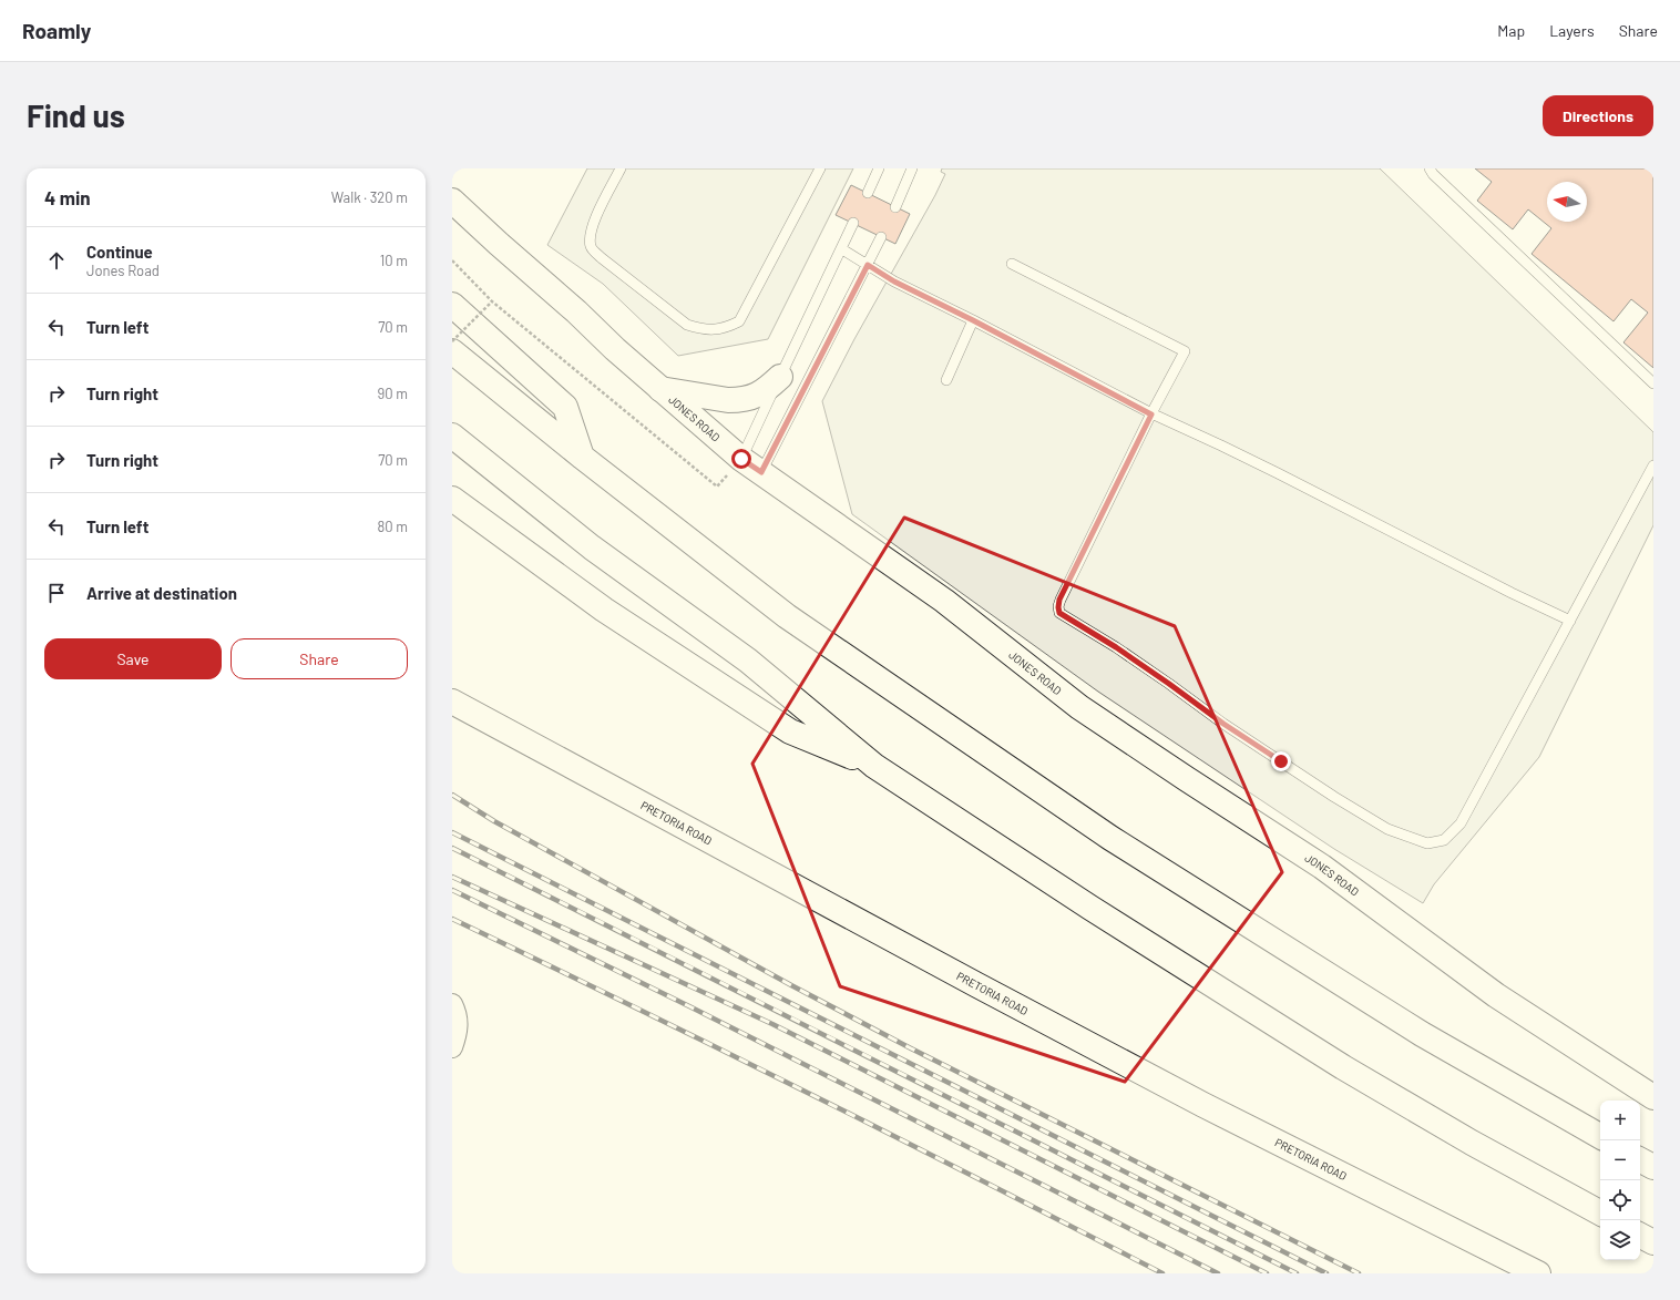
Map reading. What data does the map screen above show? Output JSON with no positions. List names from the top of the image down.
{
  "streets": {
    "main road": ["JONES ROAD", "PRETORIA ROAD"]
  },
  "north": "left",
  "page": {
    "header": "Roamly",
    "nav": ["Map", "Layers", "Share"],
    "buttons": [
      "Directions",
      ["Save", "Share"]
    ],
    "title": "Find us",
    "heading": ["4 min", "Walk · 320 m"],
    "list": [
      ["Continue", "Jones Road", "10 m"],
      ["Turn left", "70 m"],
      ["Turn right", "90 m"],
      ["Turn right", "70 m"],
      ["Turn left", "80 m"],
      "Arrive at destination"
    ],
    "map_buttons": ["+", "−"]
  }
}
